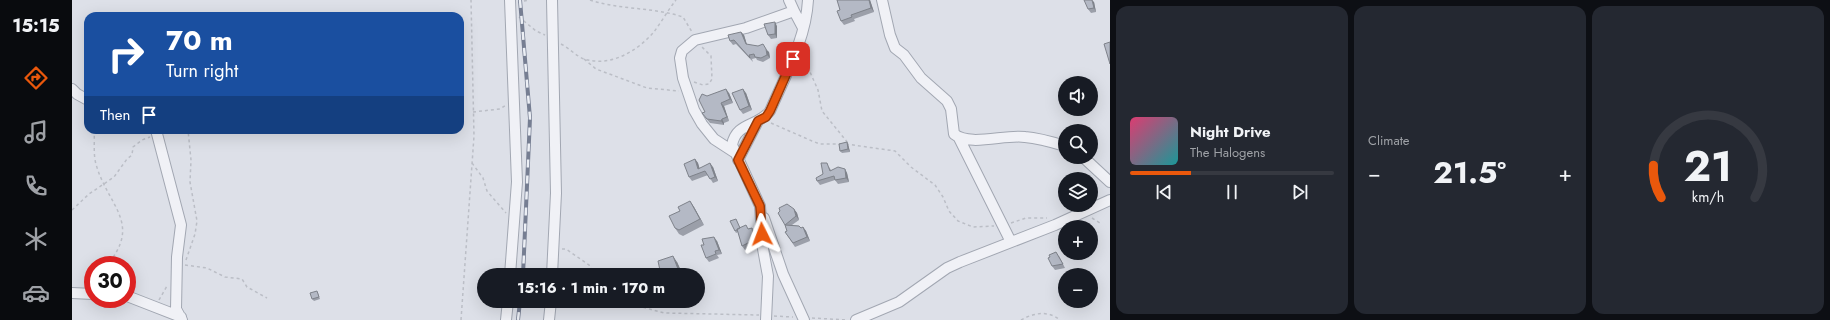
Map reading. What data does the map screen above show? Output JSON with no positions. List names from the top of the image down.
{
  "page": {
    "tabs": "15:15",
    "tile": "Climate",
    "turn": ["70 m", "Turn right"],
    "map_buttons": ["+", "−"],
    "then": "Then",
    "song": ["Night Drive", "The Halogens"],
    "heat": ["−", "21.5°", "+"],
    "limit": "30",
    "trip": "15:16 · 1 min · 170 m",
    "gauge": ["21", "km/h"]
  }
}
